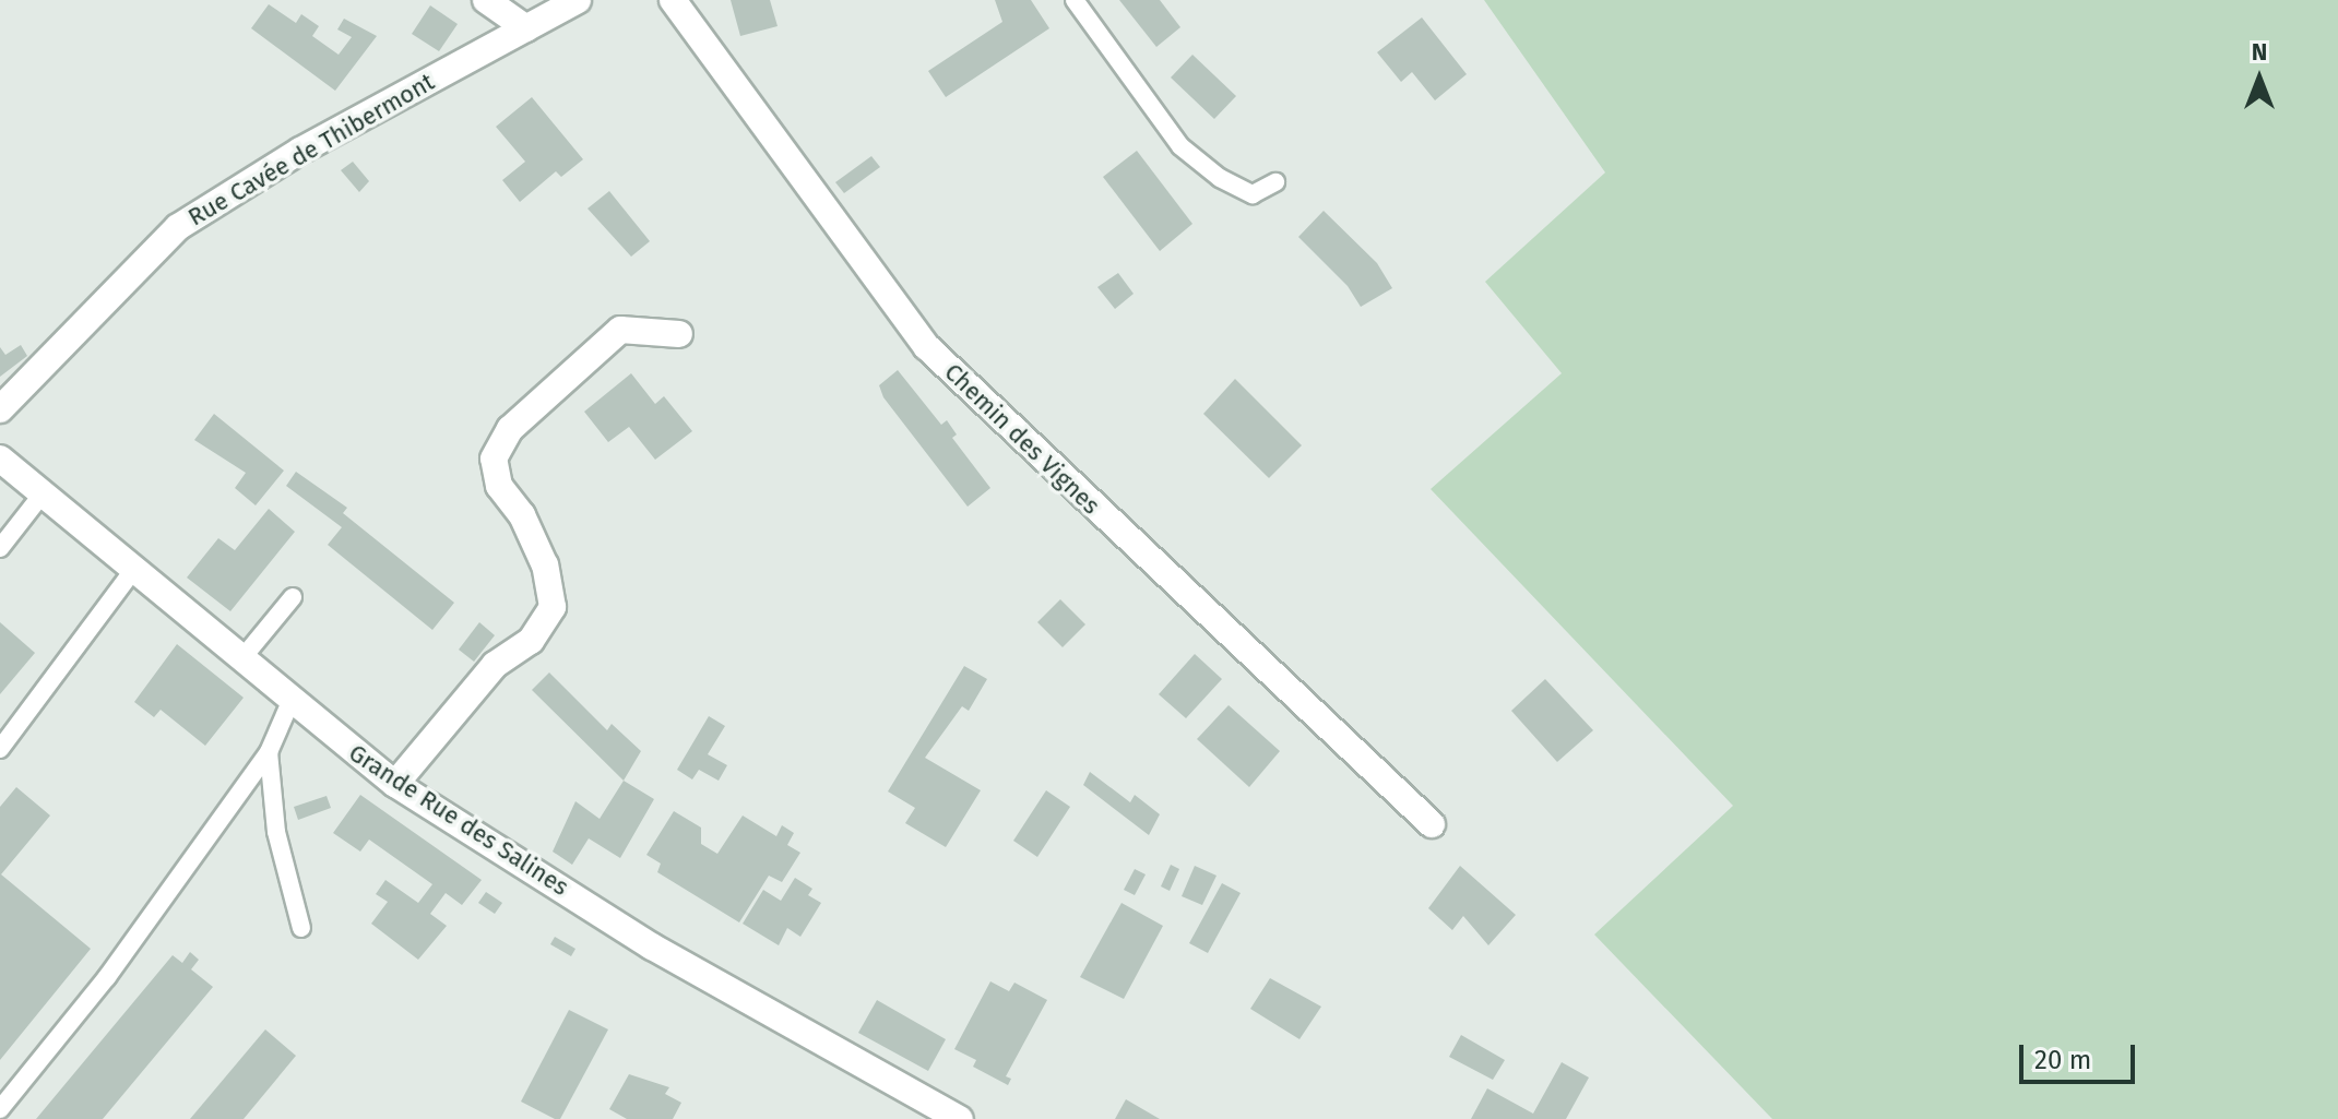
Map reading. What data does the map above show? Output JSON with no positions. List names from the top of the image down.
{
  "streets": {
    "street": ["Rue Cavée de Thibermont", "Chemin des Vignes", "Grande Rue des Salines"]
  },
  "scale_bar": "20 m",
  "north": "top"
}
